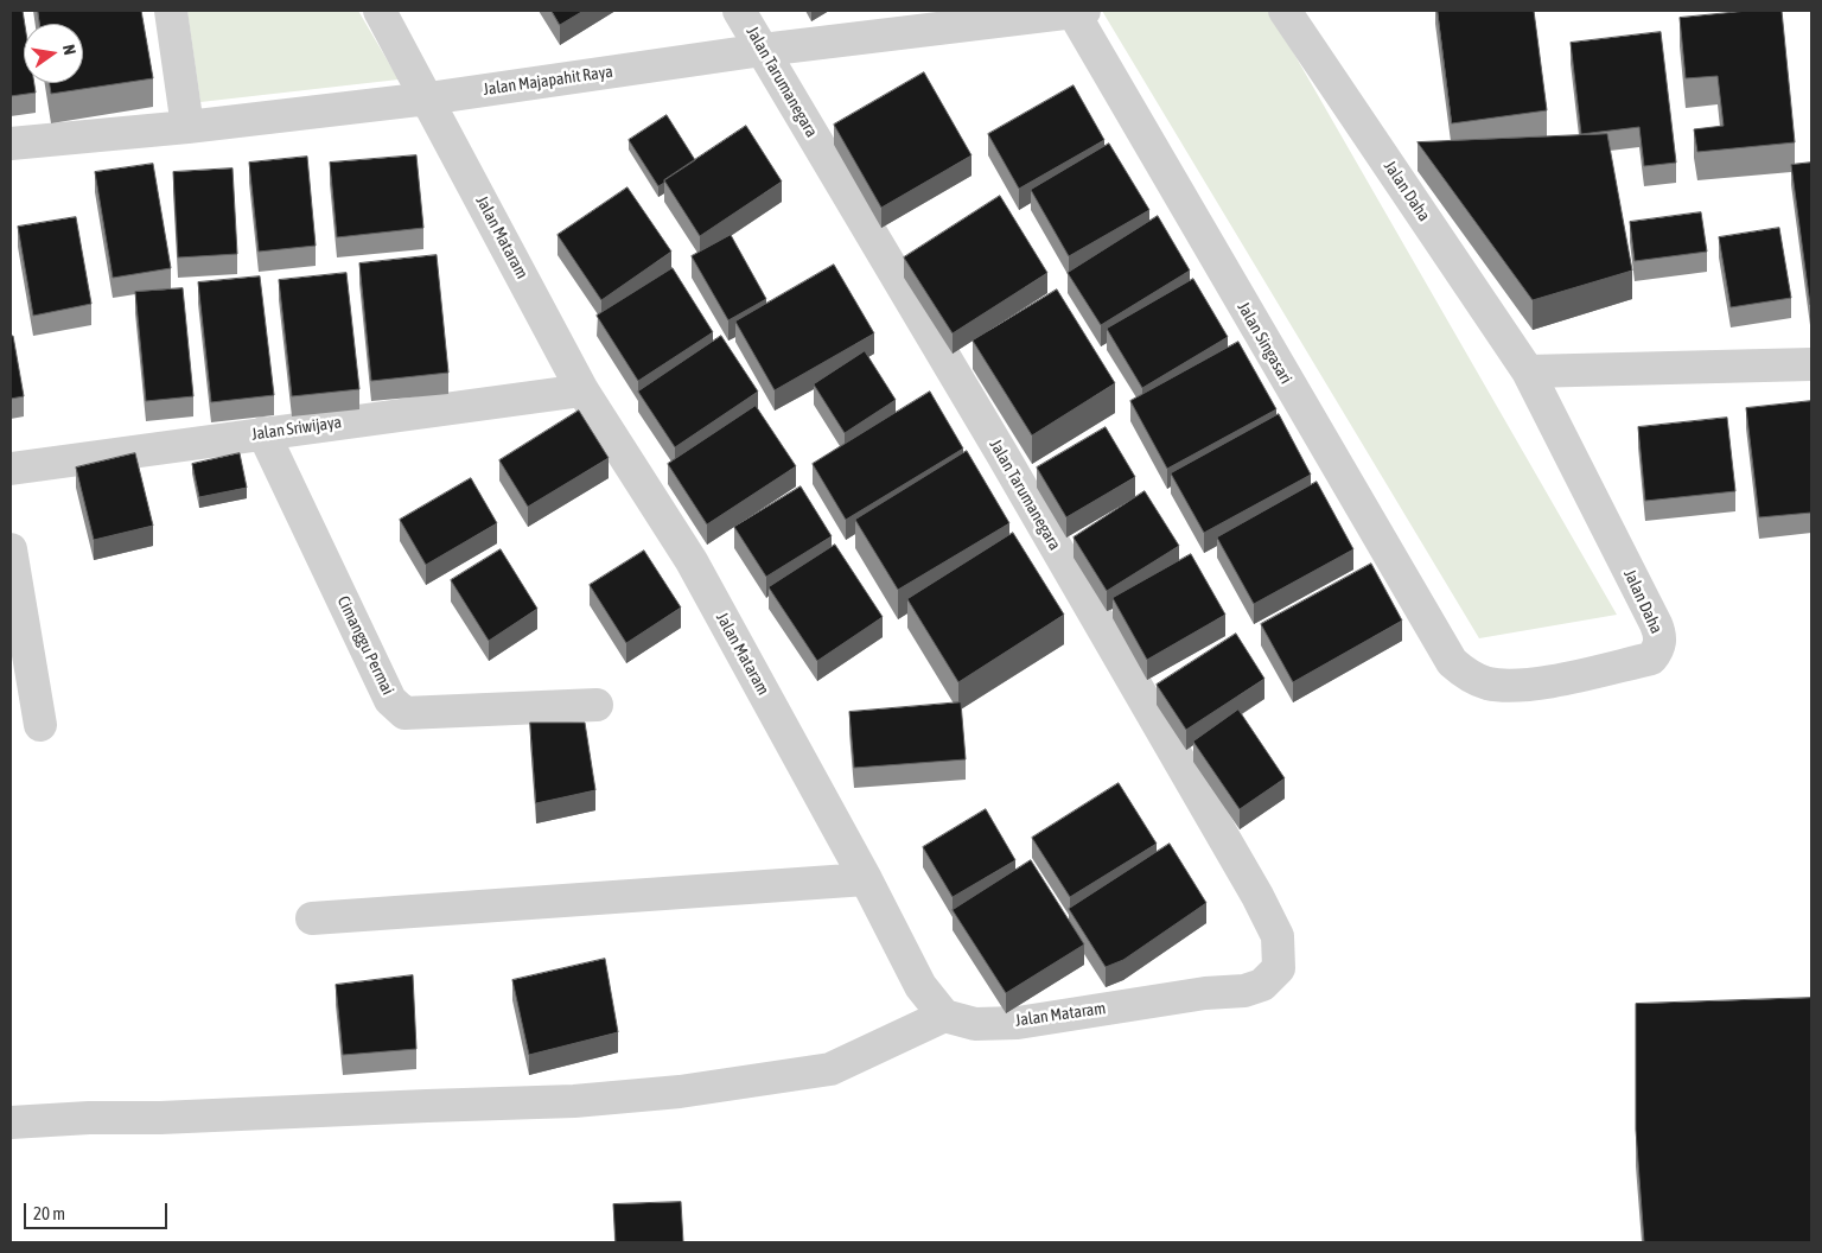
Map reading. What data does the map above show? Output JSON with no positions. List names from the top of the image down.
{
  "streets": {
    "street": [
      "Jalan Majapahit Raya",
      "Jalan Tarumanegara",
      "Jalan Daha",
      "Jalan Mataram",
      "Jalan Singasari",
      "Jalan Sriwijaya",
      "Cimanggu Permai"
    ]
  },
  "crossings": [
    ["Jalan Majapahit Raya", "Jalan Tarumanegara"],
    ["Jalan Majapahit Raya", "Jalan Mataram"],
    ["Jalan Majapahit Raya", "Jalan Singasari"],
    ["Jalan Tarumanegara", "Jalan Mataram"],
    ["Jalan Daha", "Jalan Singasari"],
    ["Jalan Mataram", "Jalan Sriwijaya"],
    ["Jalan Sriwijaya", "Cimanggu Permai"]
  ],
  "scale_bar": "20 m",
  "north": "right"
}
